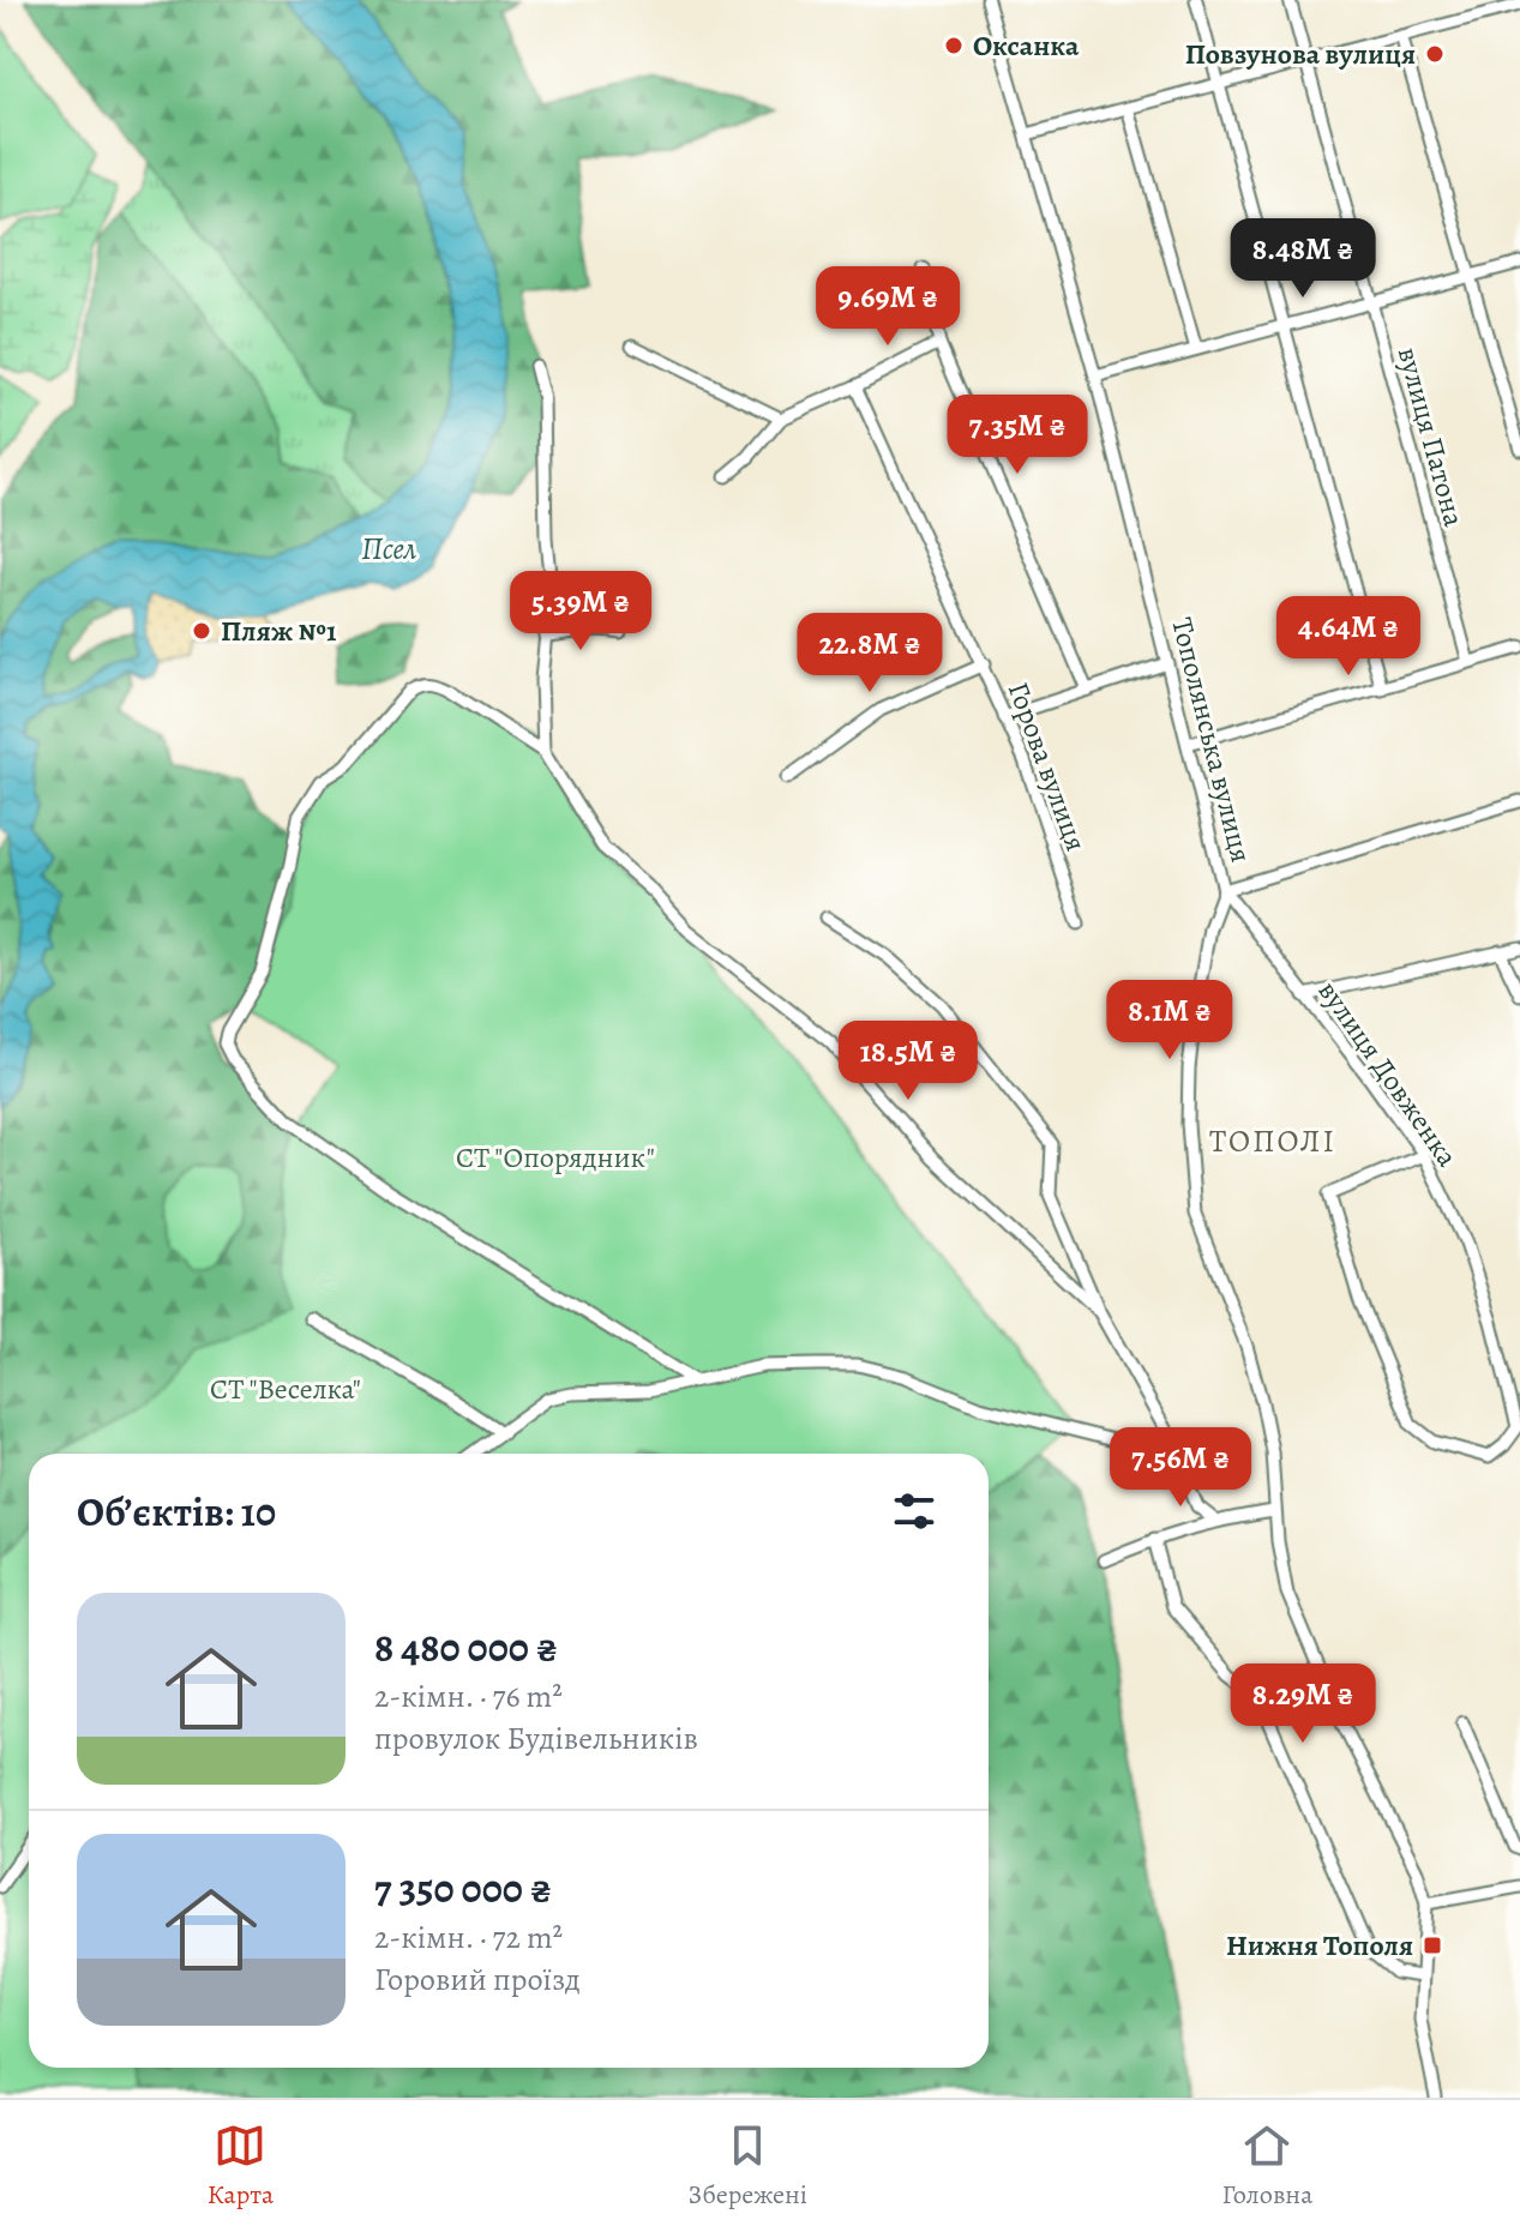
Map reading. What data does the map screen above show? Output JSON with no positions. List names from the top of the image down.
{
  "streets": {
    "street": [
      "вулиця Патона",
      "Тополянська вулиця",
      "Горова вулиця",
      "вулиця Довженка"
    ]
  },
  "crossings": [
    ["Тополянська вулиця", "вулиця Довженка"]
  ],
  "districts": ["ТОПОЛІ"],
  "water": ["Псел"],
  "parks": ["СТ \"Опорядник\"", "СТ \"Веселка\""],
  "places": {
    "other": ["Оксанка", "Повзунова вулиця", "Пляж №1"],
    "transit": ["Нижня Тополя"]
  },
  "page": {
    "price": [
      "8.48M ₴",
      "9.69M ₴",
      "7.35M ₴",
      "5.39M ₴",
      "4.64M ₴",
      "22.8M ₴",
      "8.1M ₴",
      "18.5M ₴",
      "7.56M ₴",
      "8.29M ₴"
    ],
    "heading": "Об’єктів: 10",
    "list": [
      {
        "name": "8 480 000 ₴",
        "note": "2-кімн. · 76 m² · провулок Будівельників"
      },
      {
        "name": "7 350 000 ₴",
        "note": "2-кімн. · 72 m² · Горовий проїзд"
      }
    ],
    "tabs": ["Карта", "Збережені", "Головна"]
  }
}
